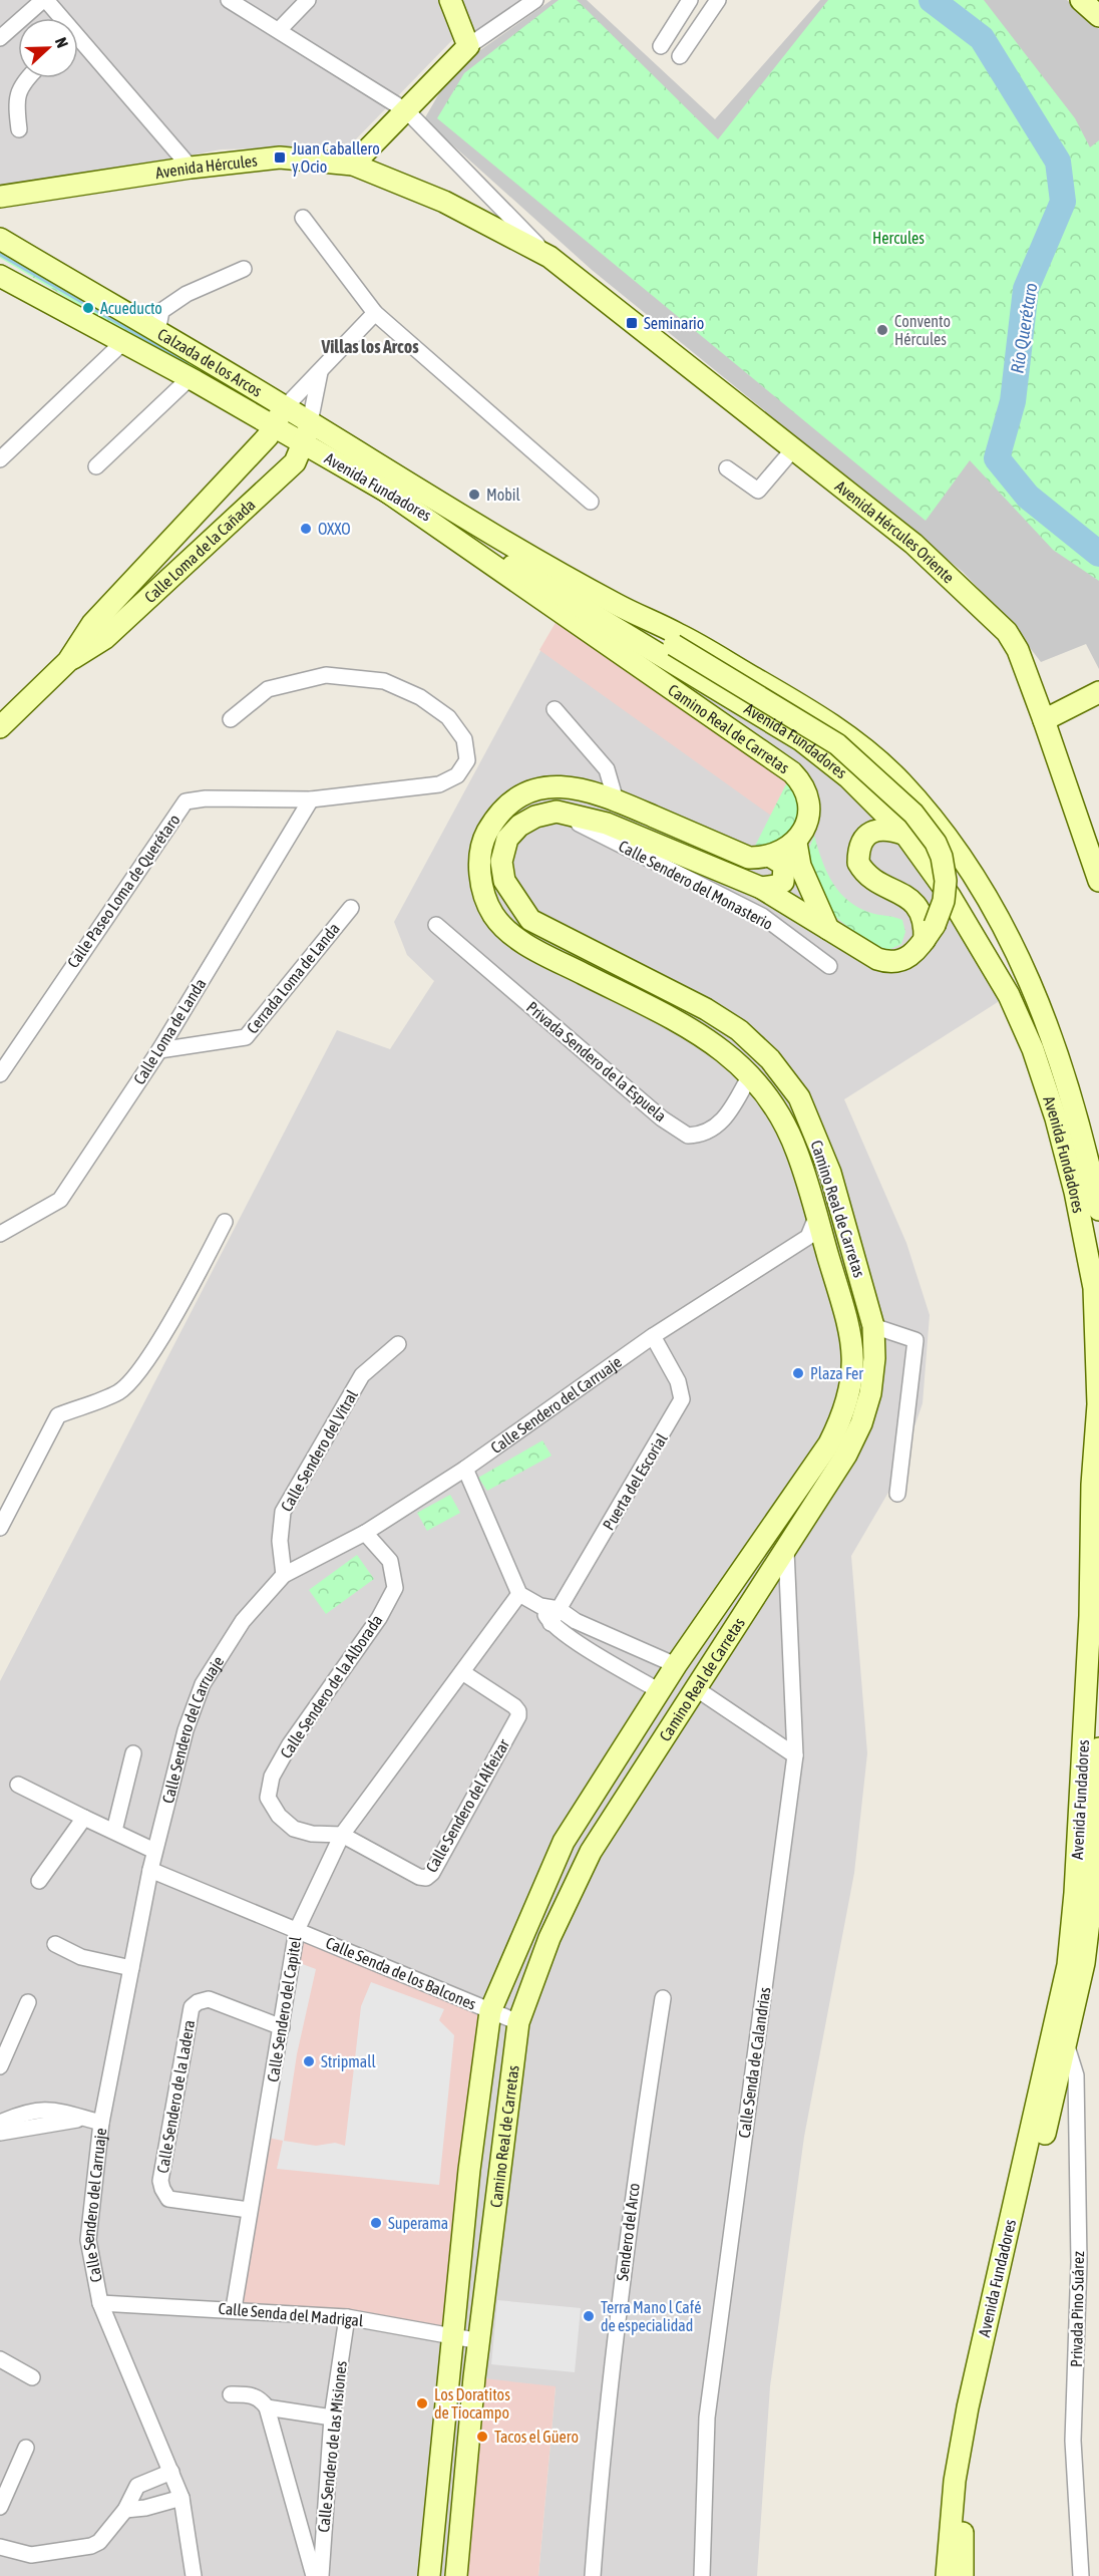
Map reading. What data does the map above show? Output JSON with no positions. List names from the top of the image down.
{
  "streets": {
    "street": [
      "Avenida Hércules",
      "Calzada de los Arcos",
      "Avenida Fundadores",
      "Avenida Hércules Oriente",
      "Calle Loma de la Cañada",
      "Camino Real de Carretas",
      "Calle Sendero del Monasterio",
      "Calle Paseo Loma de Querétaro",
      "Cerrada Loma de Landa",
      "Calle Loma de Landa",
      "Privada Sendero de la Espuela",
      "Calle Sendero del Carruaje",
      "Calle Sendero del Vitral",
      "Puerta del Escorial",
      "Calle Sendero de la Alborada",
      "Calle Sendero del Alfeizar",
      "Calle Senda de los Balcones",
      "Calle Sendero del Capitel",
      "Calle Senda de Calandrias",
      "Calle Sendero de la Ladera",
      "Sendero del Arco",
      "Privada Pino Suárez",
      "Calle Senda del Madrigal",
      "Calle Sendero de las Misiones"
    ]
  },
  "crossings": [
    ["Avenida Hércules", "Avenida Hércules Oriente"],
    ["Calzada de los Arcos", "Avenida Fundadores"],
    ["Calzada de los Arcos", "Calle Loma de la Cañada"],
    ["Avenida Fundadores", "Calle Loma de la Cañada"],
    ["Avenida Fundadores", "Camino Real de Carretas"],
    ["Avenida Fundadores", "Privada Pino Suárez"],
    ["Camino Real de Carretas", "Calle Sendero del Monasterio"],
    ["Camino Real de Carretas", "Privada Sendero de la Espuela"],
    ["Camino Real de Carretas", "Calle Sendero del Carruaje"],
    ["Camino Real de Carretas", "Calle Senda de los Balcones"],
    ["Camino Real de Carretas", "Calle Senda de Calandrias"],
    ["Camino Real de Carretas", "Calle Senda del Madrigal"],
    ["Calle Paseo Loma de Querétaro", "Calle Loma de Landa"],
    ["Cerrada Loma de Landa", "Calle Loma de Landa"],
    ["Calle Sendero del Carruaje", "Calle Sendero del Vitral"],
    ["Calle Sendero del Carruaje", "Puerta del Escorial"],
    ["Calle Sendero del Carruaje", "Calle Sendero de la Alborada"],
    ["Calle Sendero del Carruaje", "Calle Senda de los Balcones"],
    ["Calle Sendero del Carruaje", "Calle Senda del Madrigal"],
    ["Calle Sendero de la Alborada", "Calle Sendero del Alfeizar"],
    ["Calle Sendero de la Alborada", "Calle Sendero del Capitel"],
    ["Calle Sendero del Alfeizar", "Calle Sendero del Capitel"],
    ["Calle Senda de los Balcones", "Calle Sendero del Capitel"],
    ["Calle Sendero del Capitel", "Calle Sendero de la Ladera"],
    ["Calle Sendero del Capitel", "Calle Senda del Madrigal"],
    ["Calle Senda del Madrigal", "Calle Sendero de las Misiones"]
  ],
  "districts": ["Villas los Arcos"],
  "water": ["Río Querétaro"],
  "parks": ["Hercules"],
  "places": {
    "transit": ["Juan Caballero y Ocio", "Seminario"],
    "other": [
      "Acueducto",
      "Convento Hércules",
      "Mobil",
      "OXXO",
      "Plaza Fer",
      "Stripmall",
      "Superama",
      "Terra Mano l Café de especialidad",
      "Los Doratitos de Tiocampo",
      "Tacos el Güero"
    ]
  },
  "north": "right"
}
